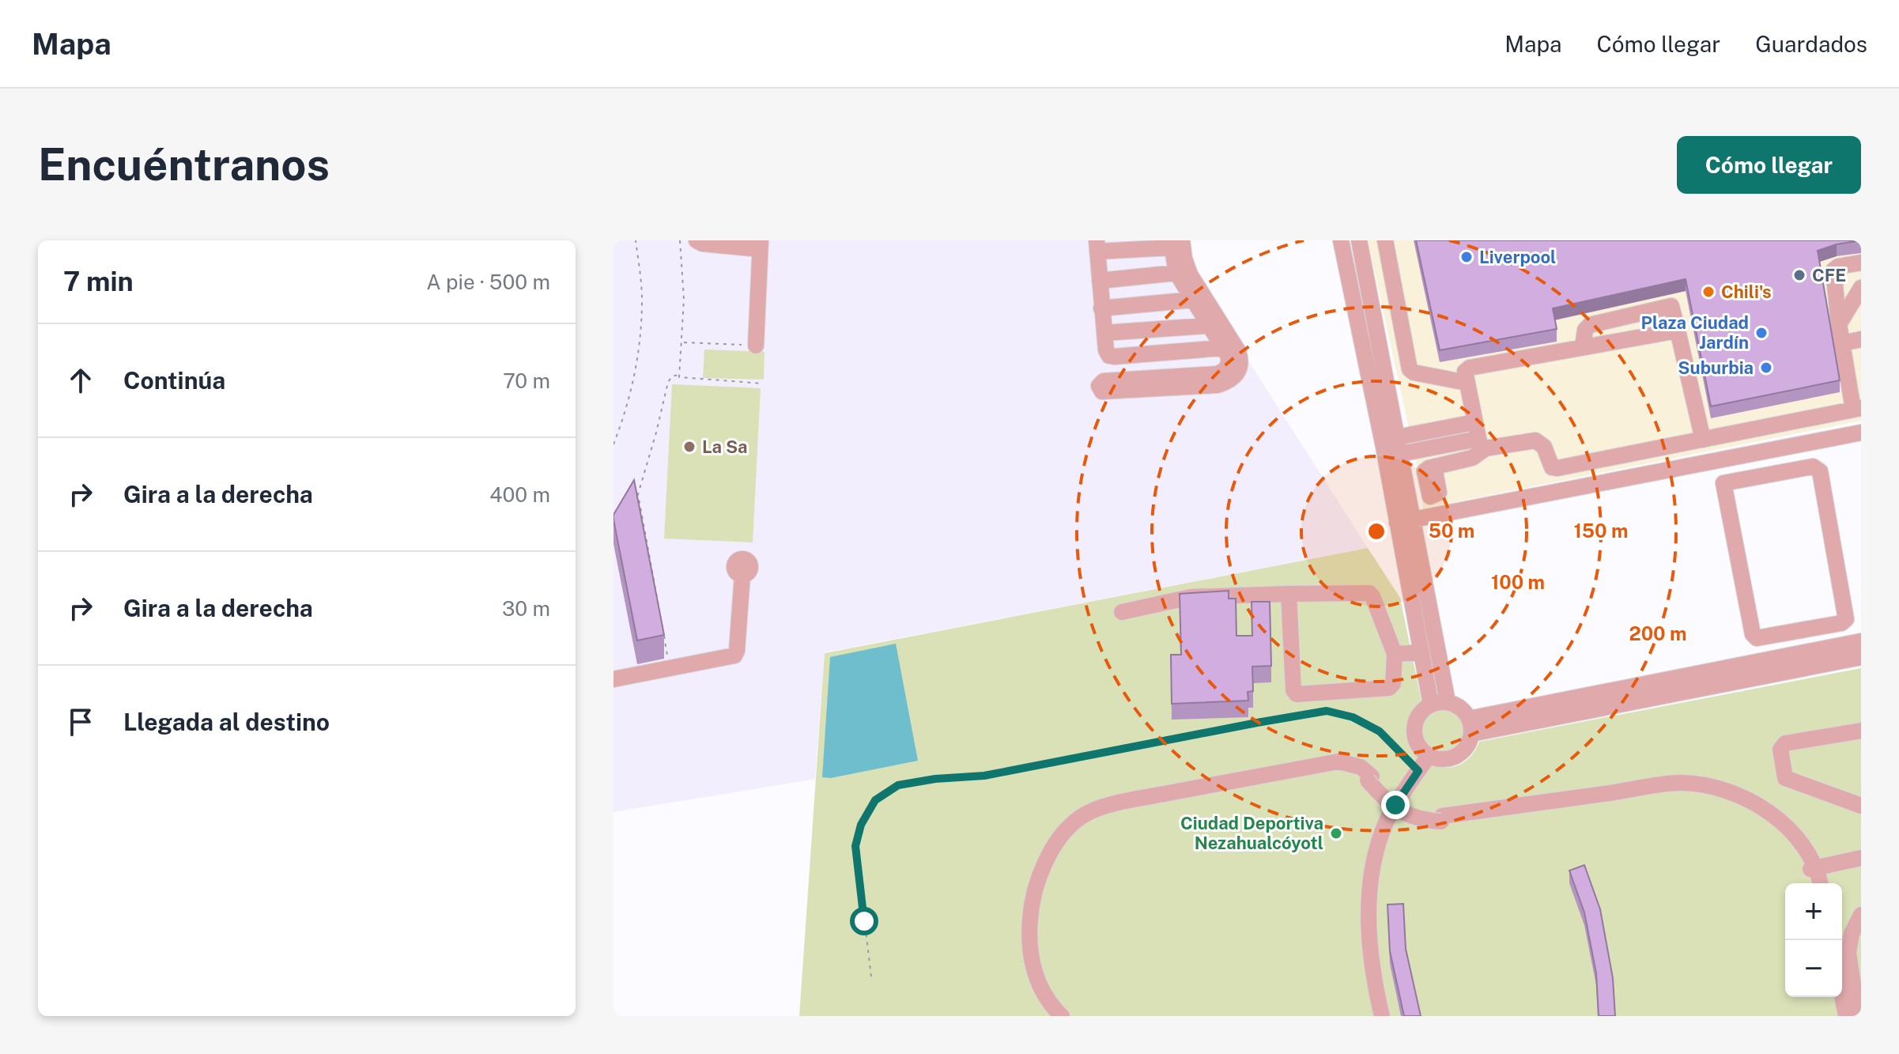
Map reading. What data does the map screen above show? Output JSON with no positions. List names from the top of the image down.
{
  "places": [
    "Liverpool",
    "CFE",
    "Chili's",
    "Plaza Ciudad Jardín",
    "Suburbia",
    "La Sa",
    "Ciudad Deportiva Nezahualcóyotl"
  ],
  "page": {
    "header": "Mapa",
    "nav": ["Mapa", "Cómo llegar", "Guardados"],
    "buttons": "Cómo llegar",
    "title": "Encuéntranos",
    "heading": ["7 min", "A pie · 500 m"],
    "list": [
      ["Continúa", "70 m"],
      ["Gira a la derecha", "400 m"],
      ["Gira a la derecha", "30 m"],
      "Llegada al destino"
    ],
    "map_buttons": ["+", "−"]
  },
  "rings": [
    "50 m",
    "150 m",
    "100 m",
    "200 m"
  ]
}
